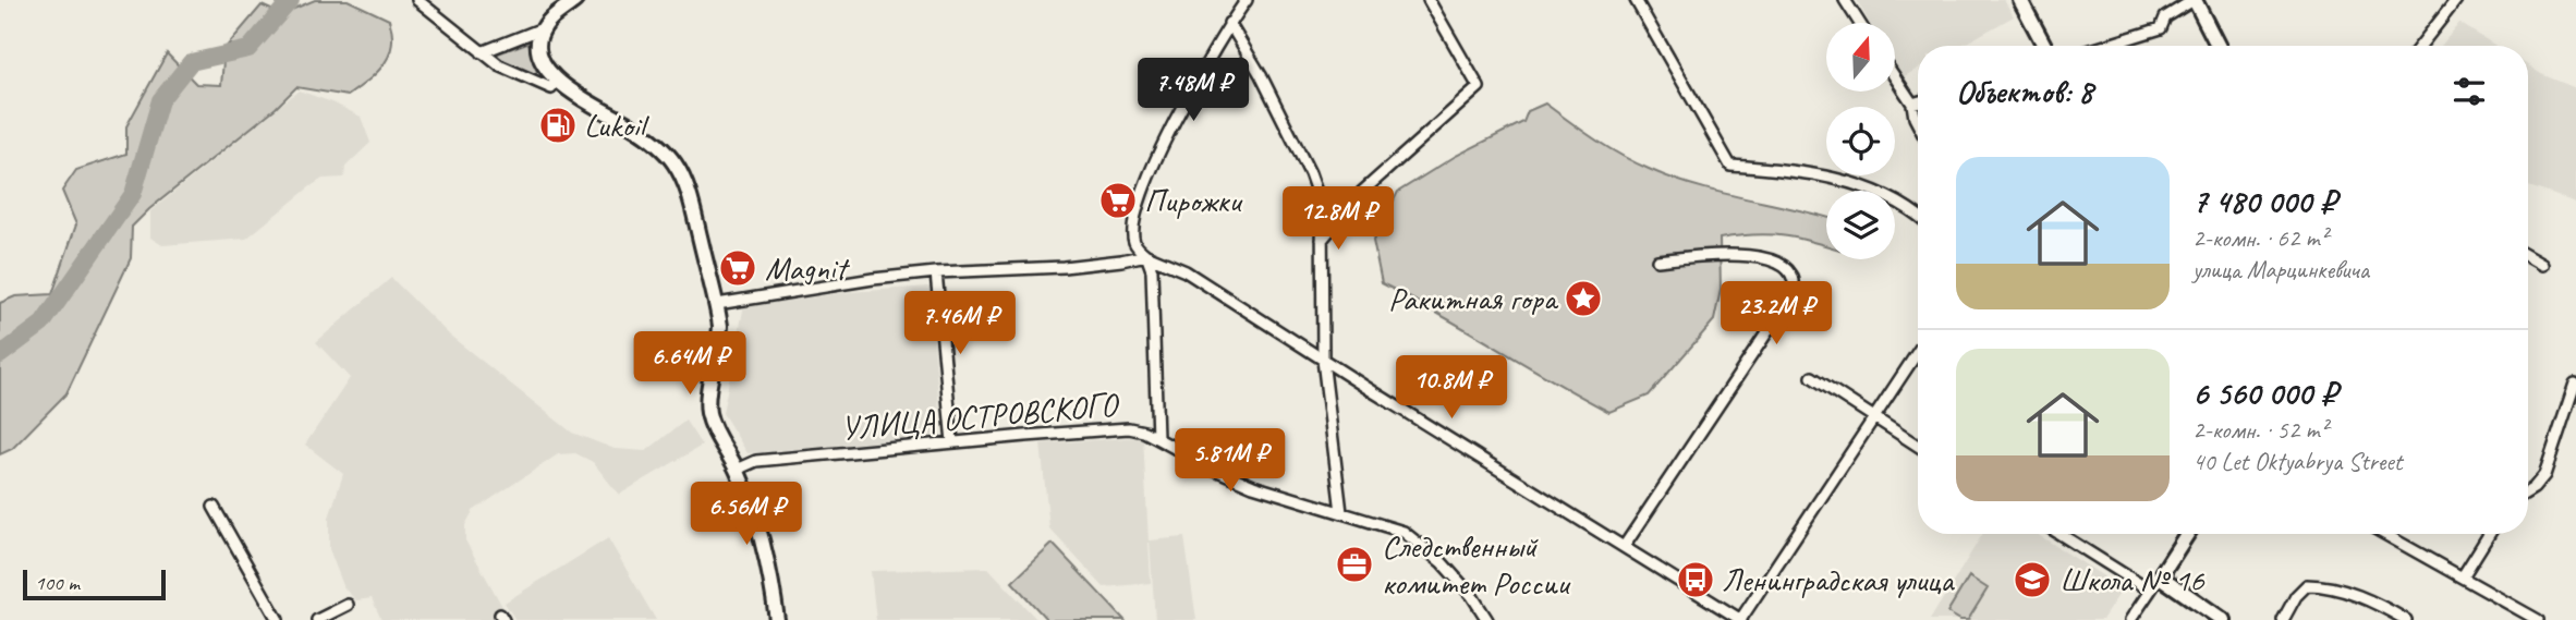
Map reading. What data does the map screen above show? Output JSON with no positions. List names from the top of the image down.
{
  "streets": {
    "street": ["УЛИЦА ОСТРОВСКОГО"]
  },
  "places": {
    "fuel station": ["Lukoil"],
    "supermarket": ["Пирожки", "Magnit"],
    "place": ["Ракитная гора"],
    "office": ["Следственный комитет России"],
    "bus stop": ["Ленинградская улица"],
    "school or university": ["Школа № 16"]
  },
  "scale_bar": "100 m",
  "north": "top",
  "page": {
    "heading": "Объектов: 8",
    "price": [
      "7.48M ₽",
      "12.8M ₽",
      "23.2M ₽",
      "7.46M ₽",
      "6.64M ₽",
      "10.8M ₽",
      "5.81M ₽",
      "6.56M ₽"
    ],
    "list": [
      {
        "name": "7 480 000 ₽",
        "note": "2-комн. · 62 m² · улица Марцинкевича"
      },
      {
        "name": "6 560 000 ₽",
        "note": "2-комн. · 52 m² · 40 Let Oktyabrya Street"
      }
    ],
    "scale": "100 m"
  }
}
